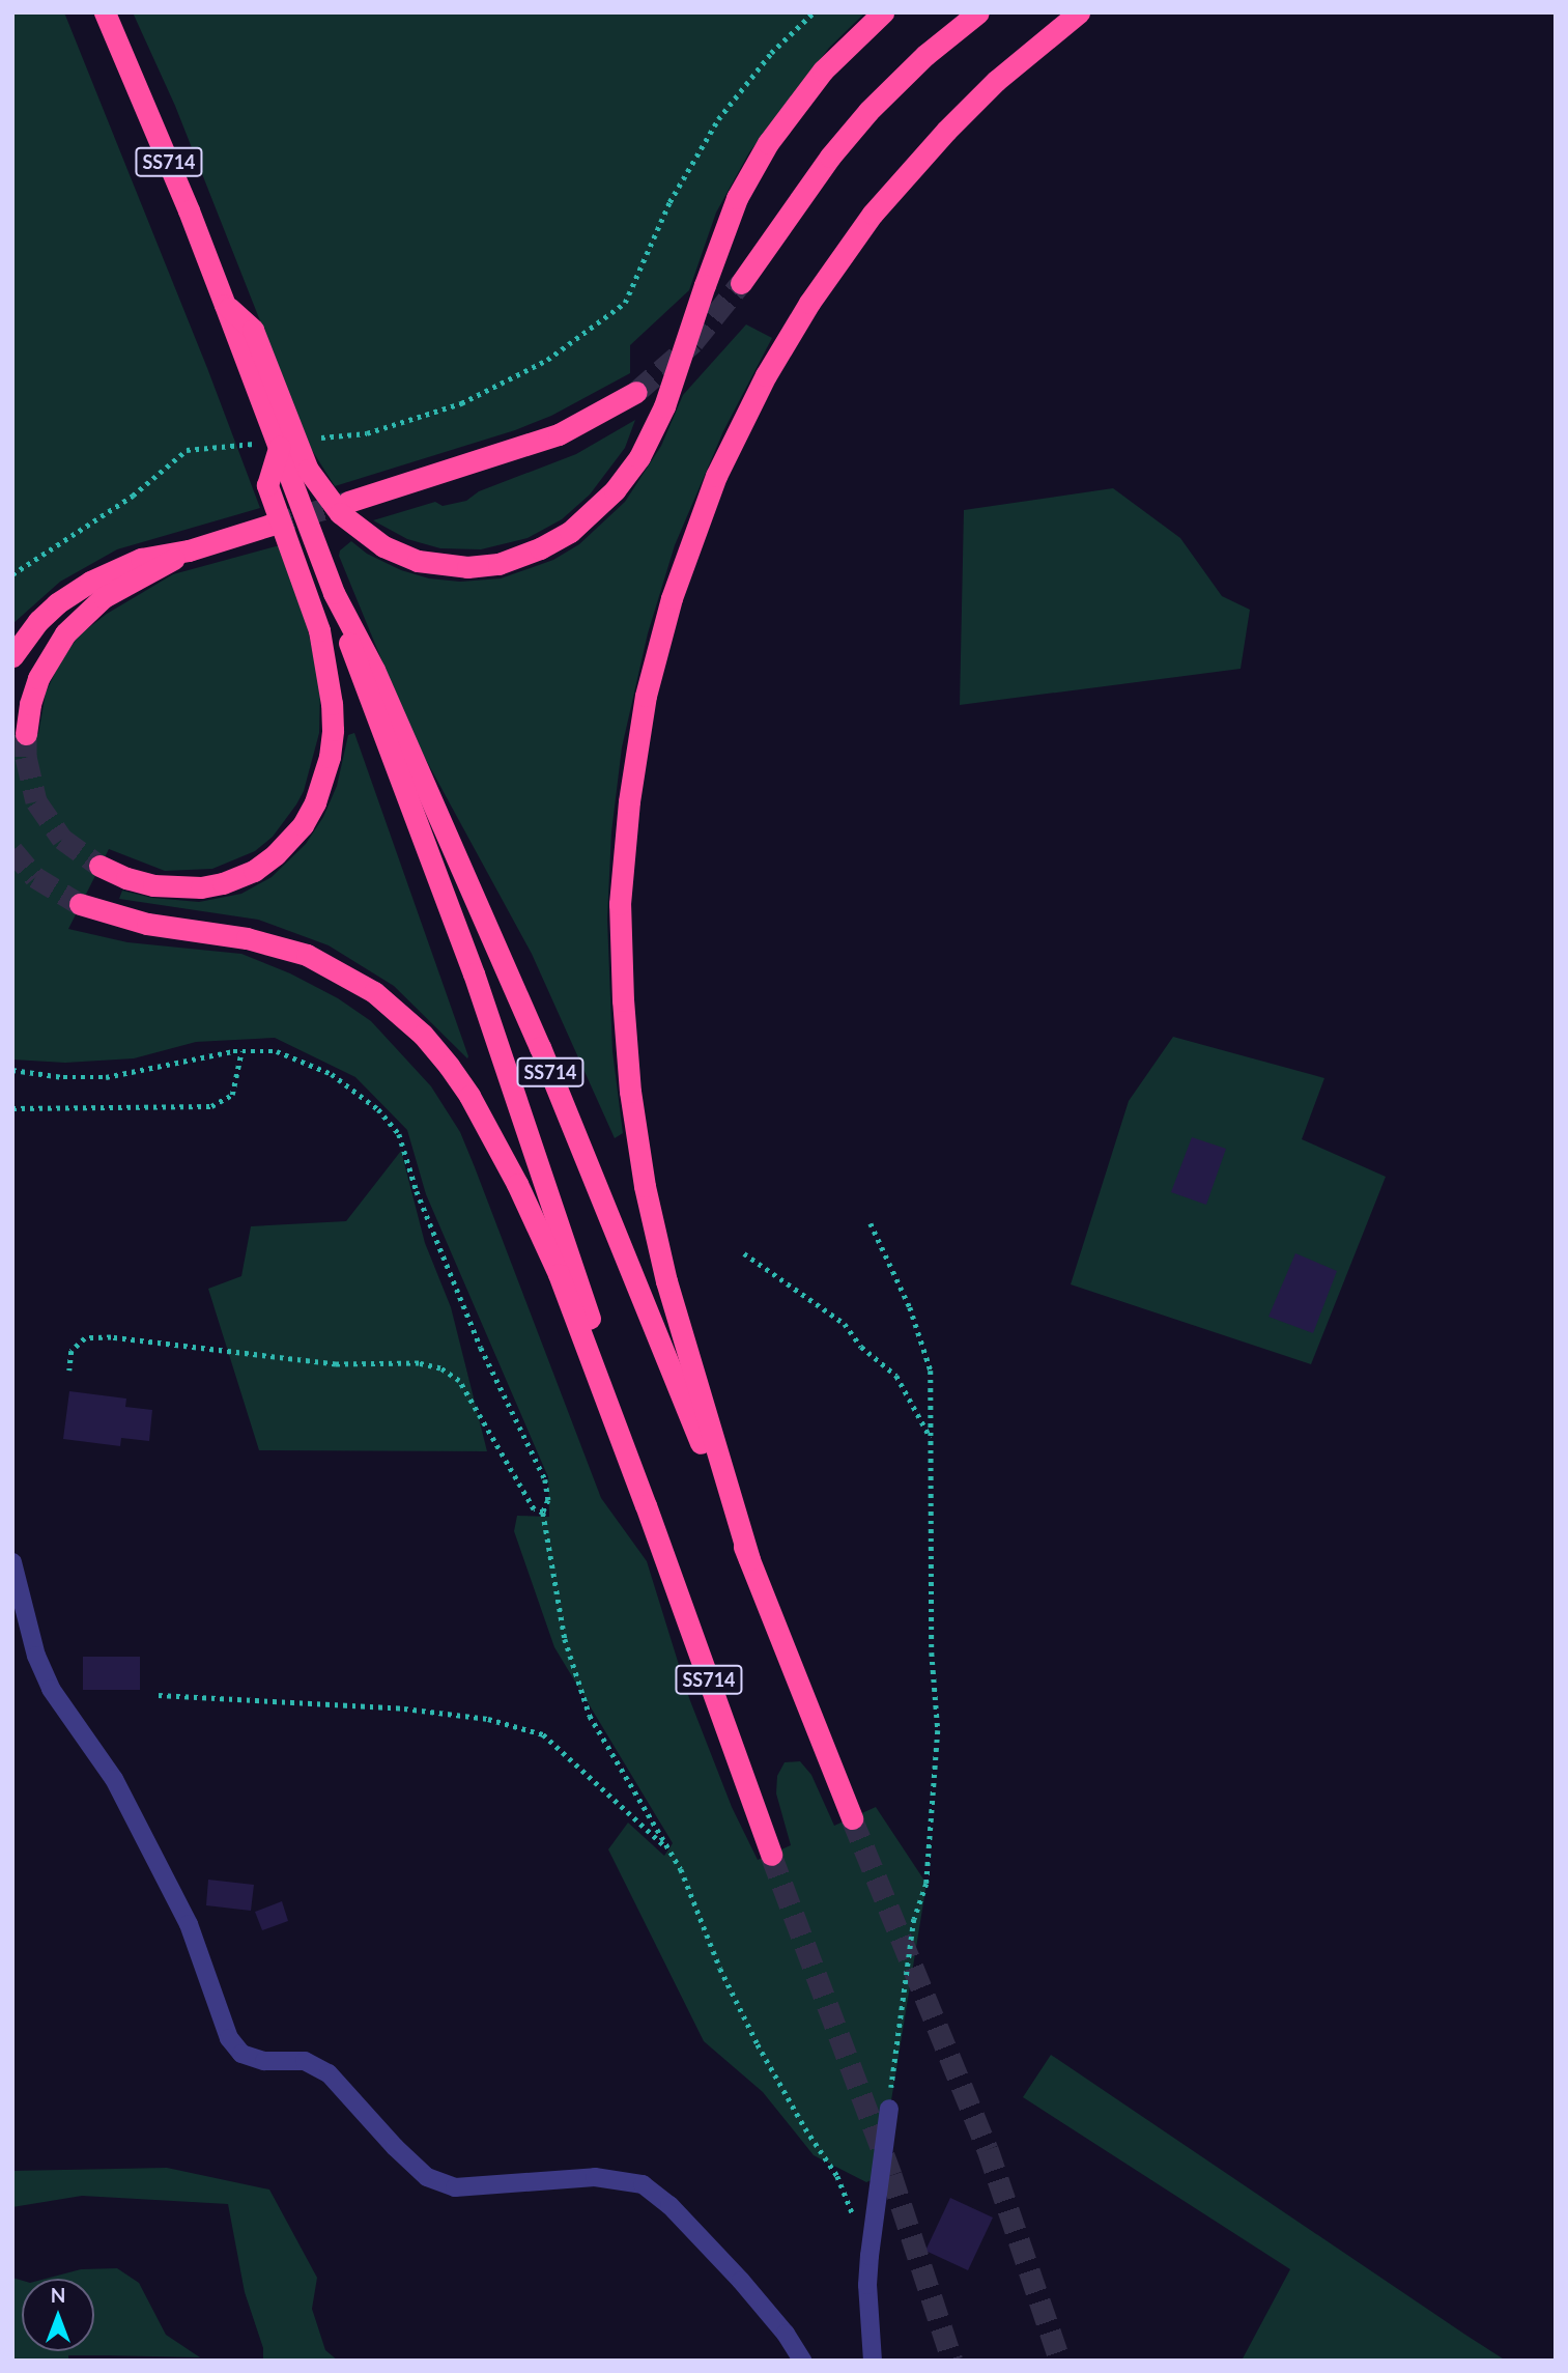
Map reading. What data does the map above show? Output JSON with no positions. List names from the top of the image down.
{
  "streets": {
    "highway": ["SS714"]
  },
  "north": "top"
}
